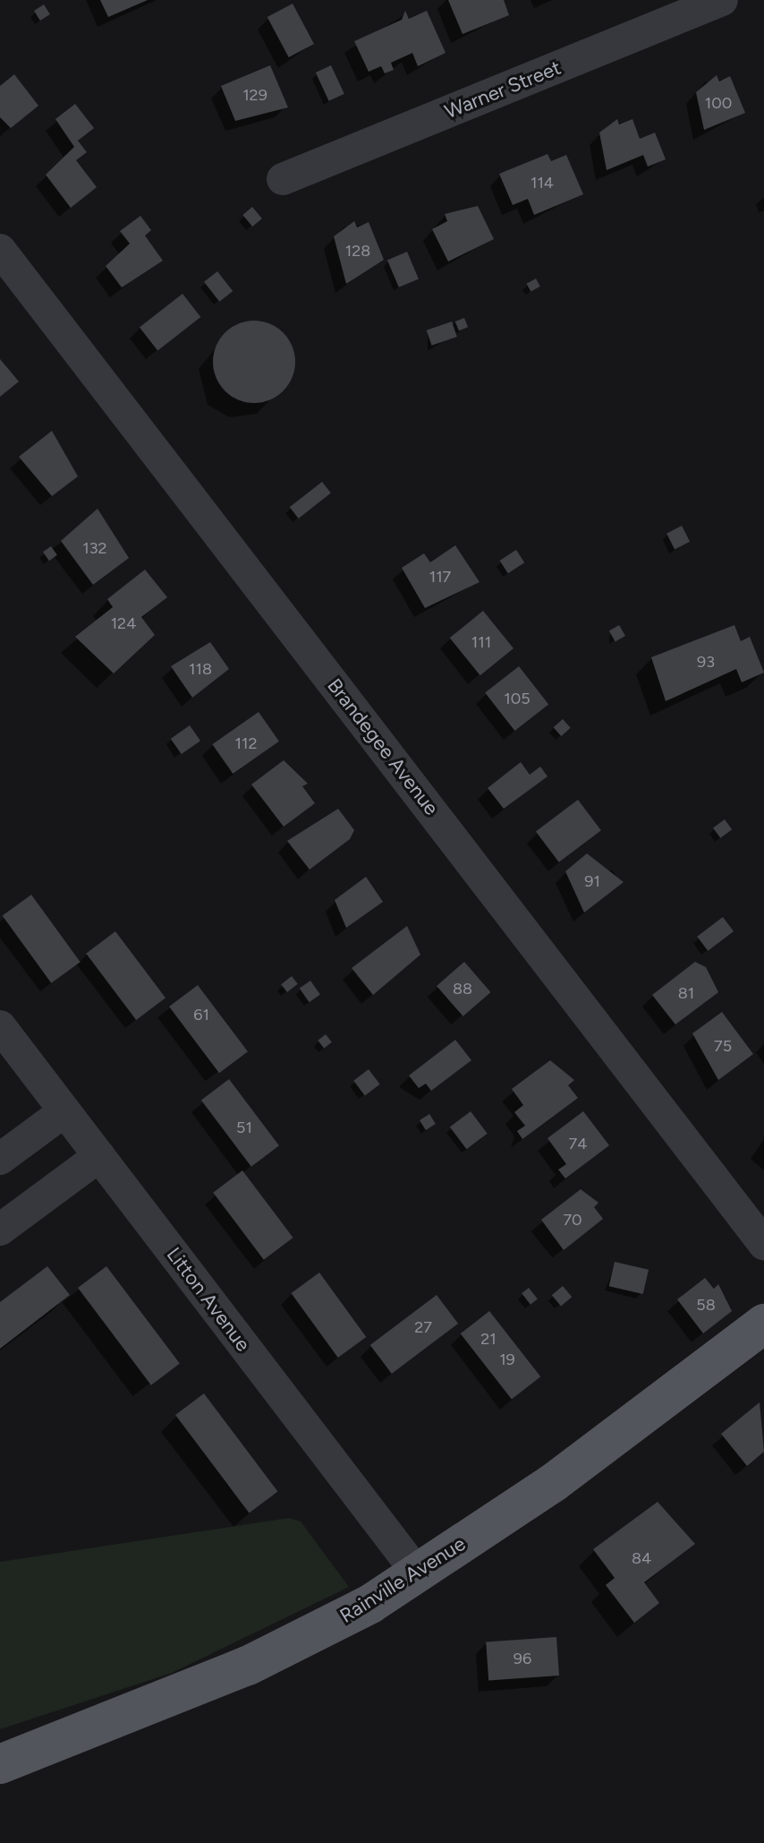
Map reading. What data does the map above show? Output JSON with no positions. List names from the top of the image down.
{
  "streets": {
    "main road": ["Rainville Avenue"],
    "street": ["Warner Street", "Brandegee Avenue", "Litton Avenue"]
  },
  "crossings": [
    ["Litton Avenue", "Rainville Avenue"]
  ],
  "house_numbers": [
    "129",
    "100",
    "114",
    "128",
    "132",
    "117",
    "124",
    "111",
    "93",
    "118",
    "105",
    "112",
    "91",
    "88",
    "81",
    "61",
    "75",
    "51",
    "74",
    "70",
    "58",
    "27",
    "21",
    "19",
    "84",
    "96"
  ]
}
